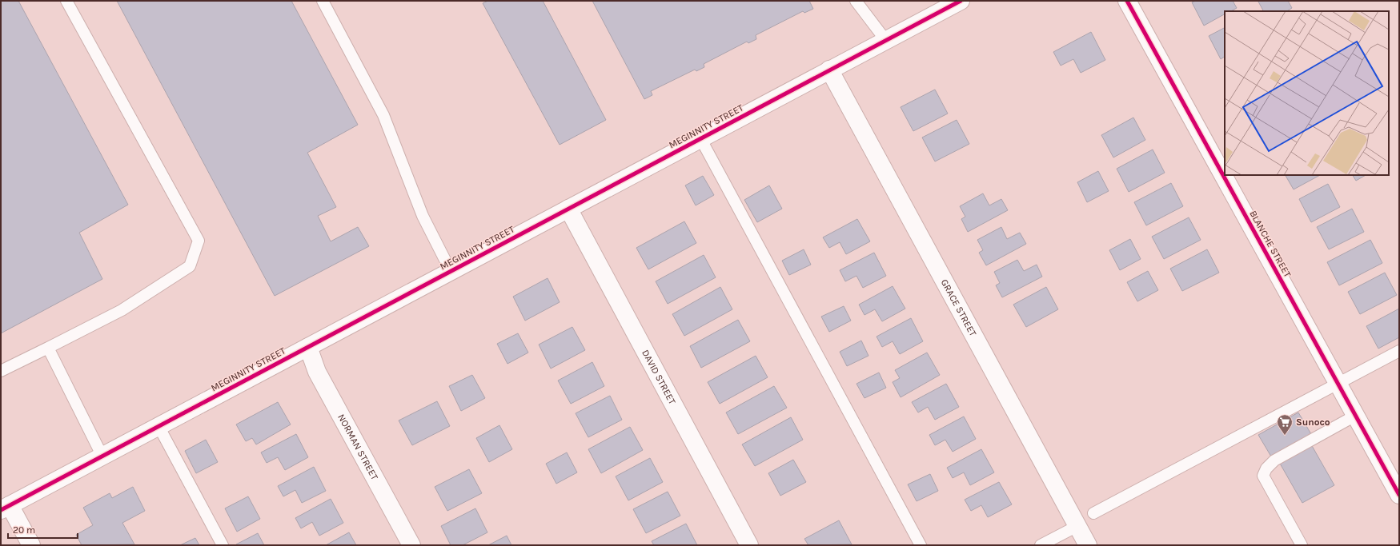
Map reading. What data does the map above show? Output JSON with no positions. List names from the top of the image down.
{
  "streets": {
    "street": [
      "MEGINNITY STREET",
      "BLANCHE STREET",
      "GRACE STREET",
      "DAVID STREET",
      "NORMAN STREET"
    ]
  },
  "crossings": [
    ["MEGINNITY STREET", "GRACE STREET"],
    ["MEGINNITY STREET", "DAVID STREET"],
    ["MEGINNITY STREET", "NORMAN STREET"]
  ],
  "places": {
    "supermarket": ["Sunoco"]
  },
  "scale_bar": "20 m"
}
